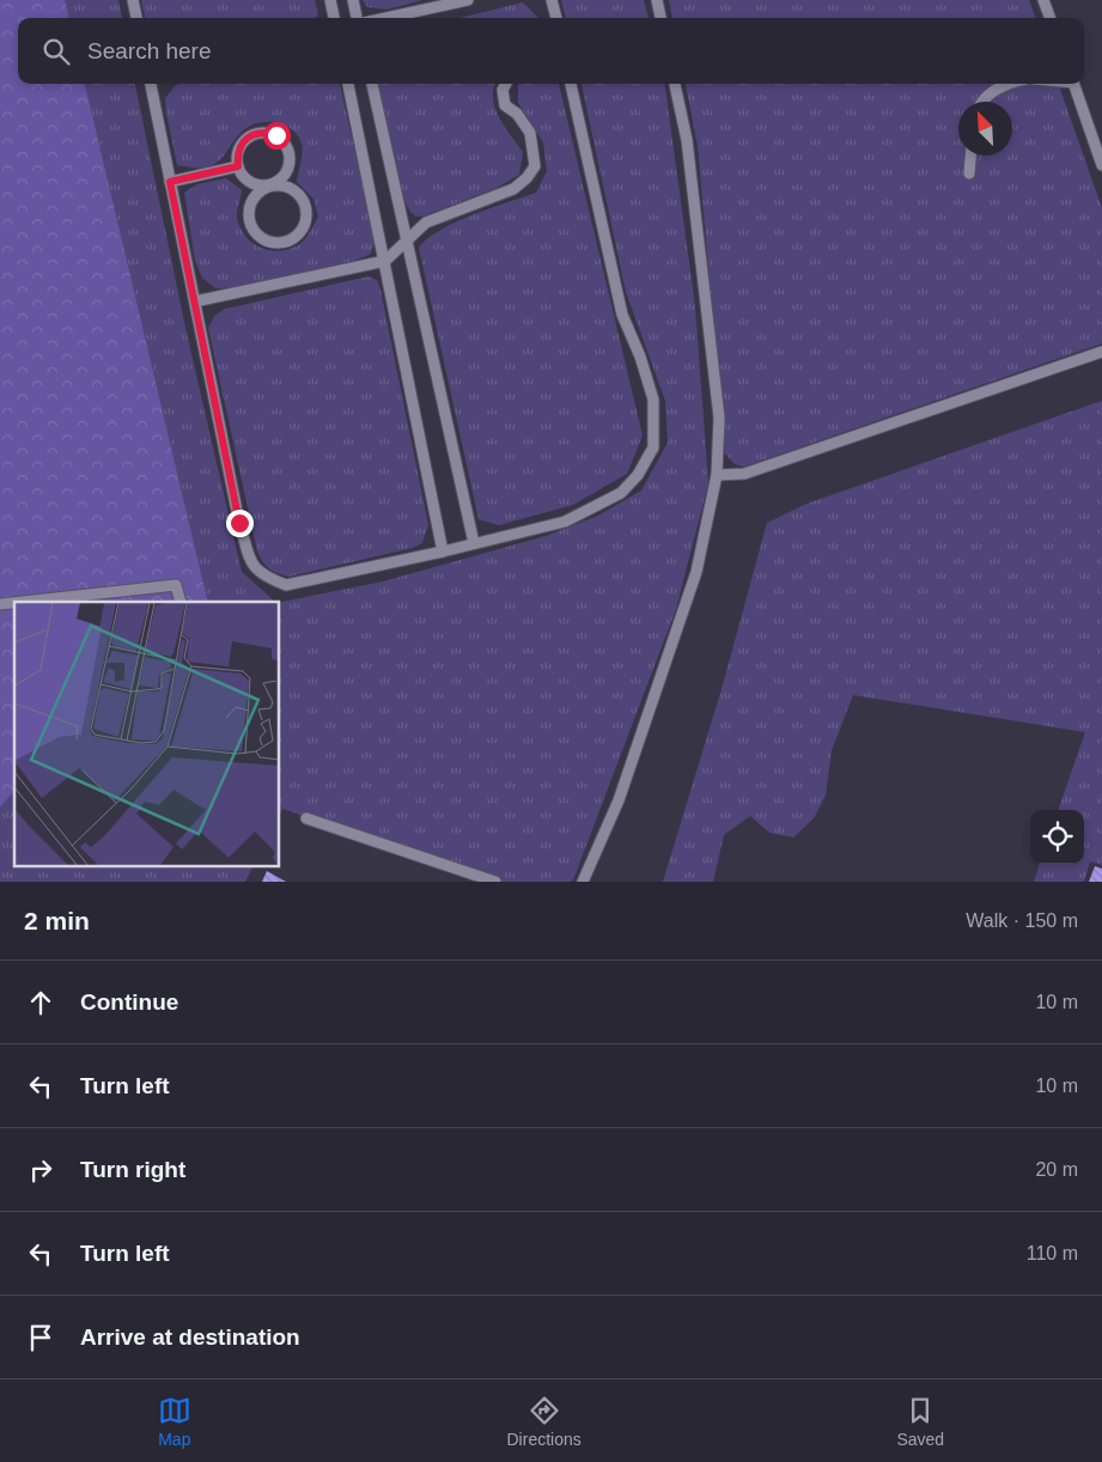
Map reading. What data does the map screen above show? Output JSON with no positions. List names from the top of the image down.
{
  "north": "top left",
  "page": {
    "search": "Search here",
    "heading": ["2 min", "Walk · 150 m"],
    "list": [
      ["Continue", "10 m"],
      ["Turn left", "10 m"],
      ["Turn right", "20 m"],
      ["Turn left", "110 m"],
      "Arrive at destination"
    ],
    "nav": ["Map", "Directions", "Saved"]
  }
}
